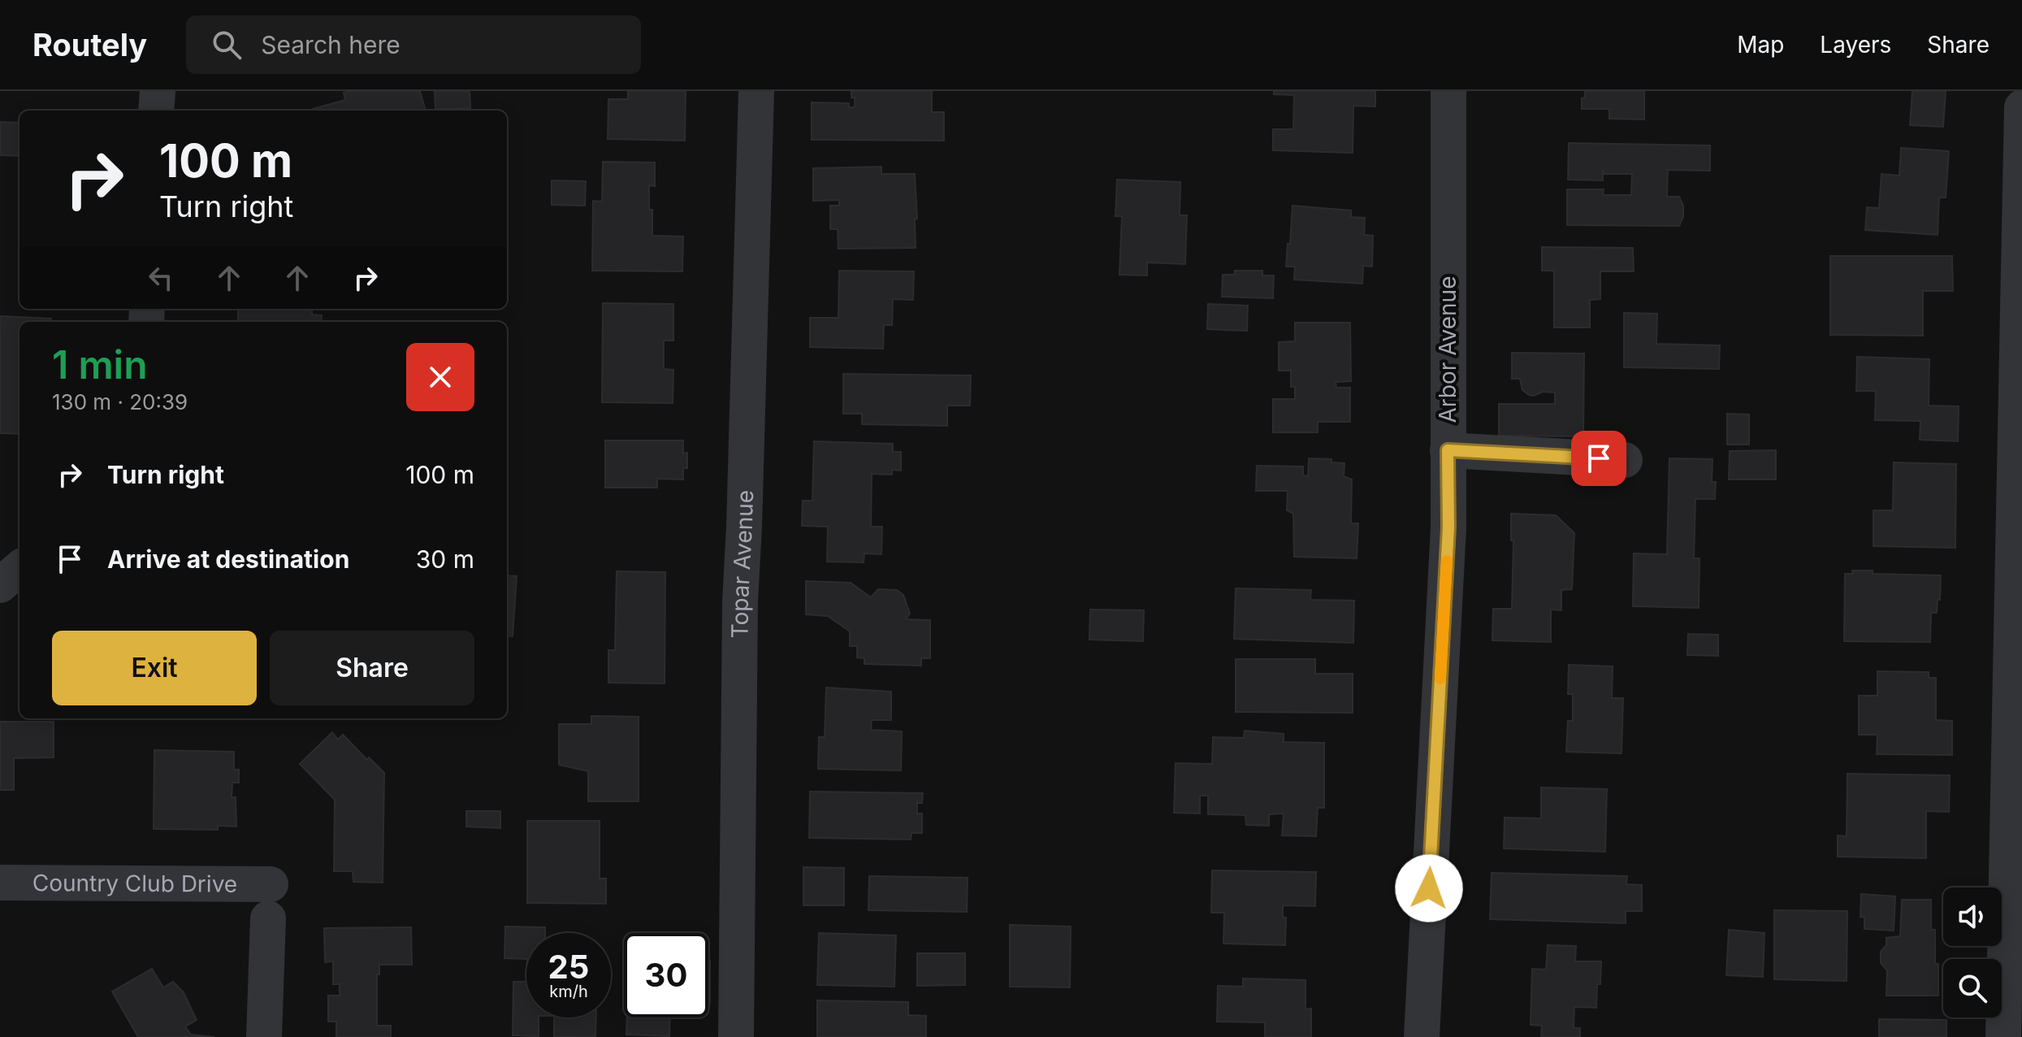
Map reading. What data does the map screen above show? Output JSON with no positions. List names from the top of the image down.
{
  "streets": {
    "street": ["Arbor Avenue", "Topar Avenue", "Country Club Drive"]
  },
  "page": {
    "header": "Routely",
    "search": "Search here",
    "nav": ["Map", "Layers", "Share"],
    "turn": ["100 m", "Turn right"],
    "heading": ["1 min", "130 m · 20:39"],
    "list": [
      {
        "name": "Turn right",
        "value": "100 m"
      },
      {
        "name": "Arrive at destination",
        "value": "30 m"
      }
    ],
    "buttons": ["Exit", "Share"],
    "speed": "25 km/h",
    "limit": "30"
  }
}
